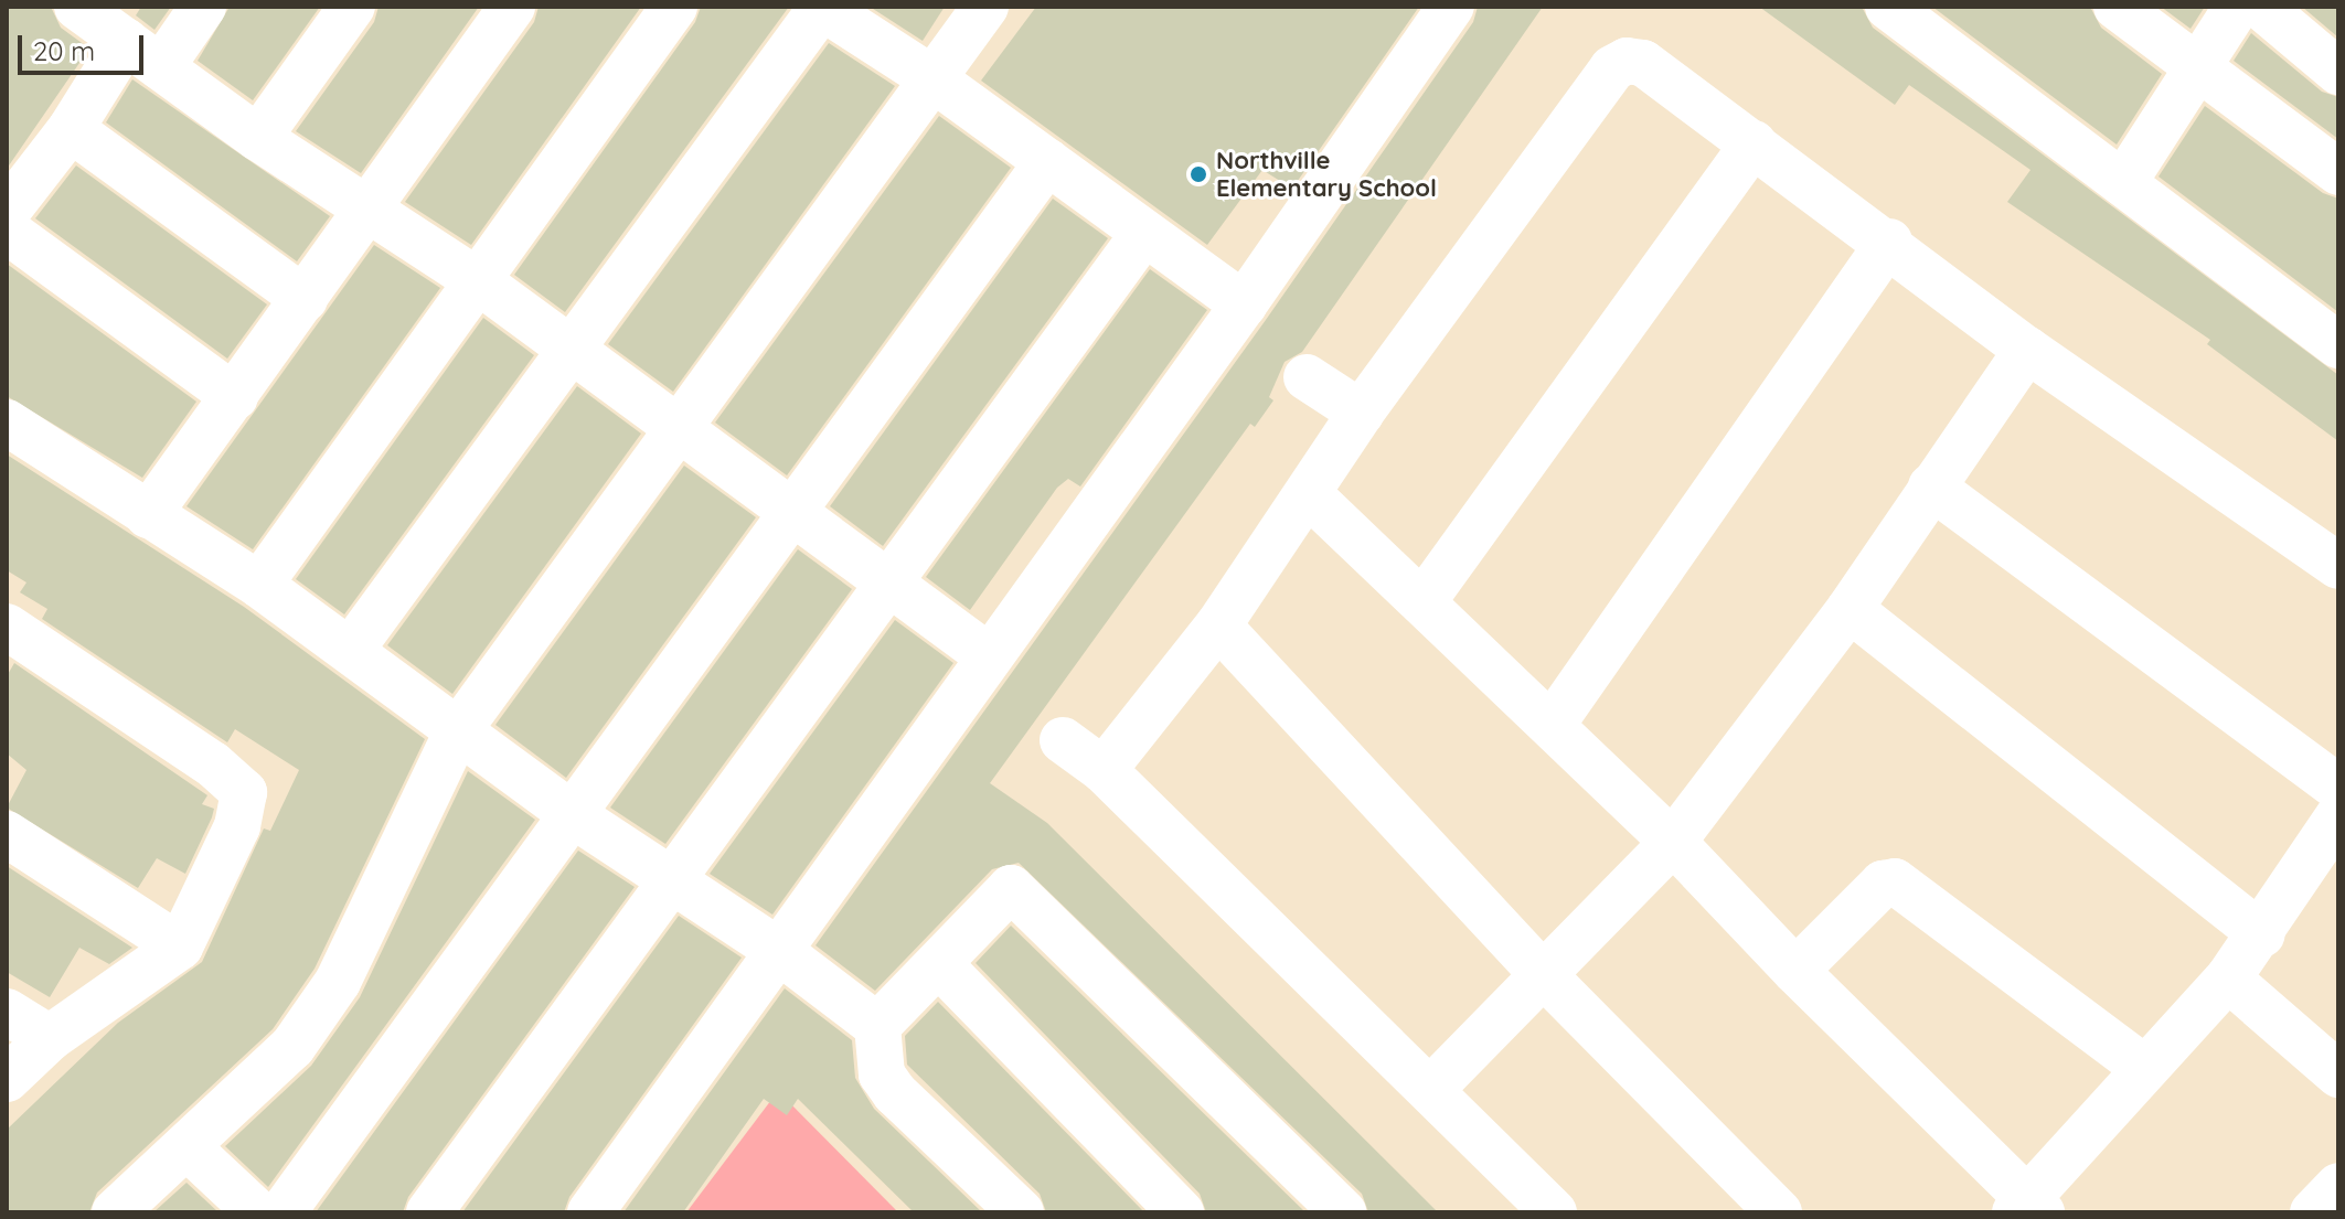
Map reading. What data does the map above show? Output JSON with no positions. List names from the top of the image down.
{
  "places": ["Northville Elementary School"],
  "scale_bar": "20 m"
}
